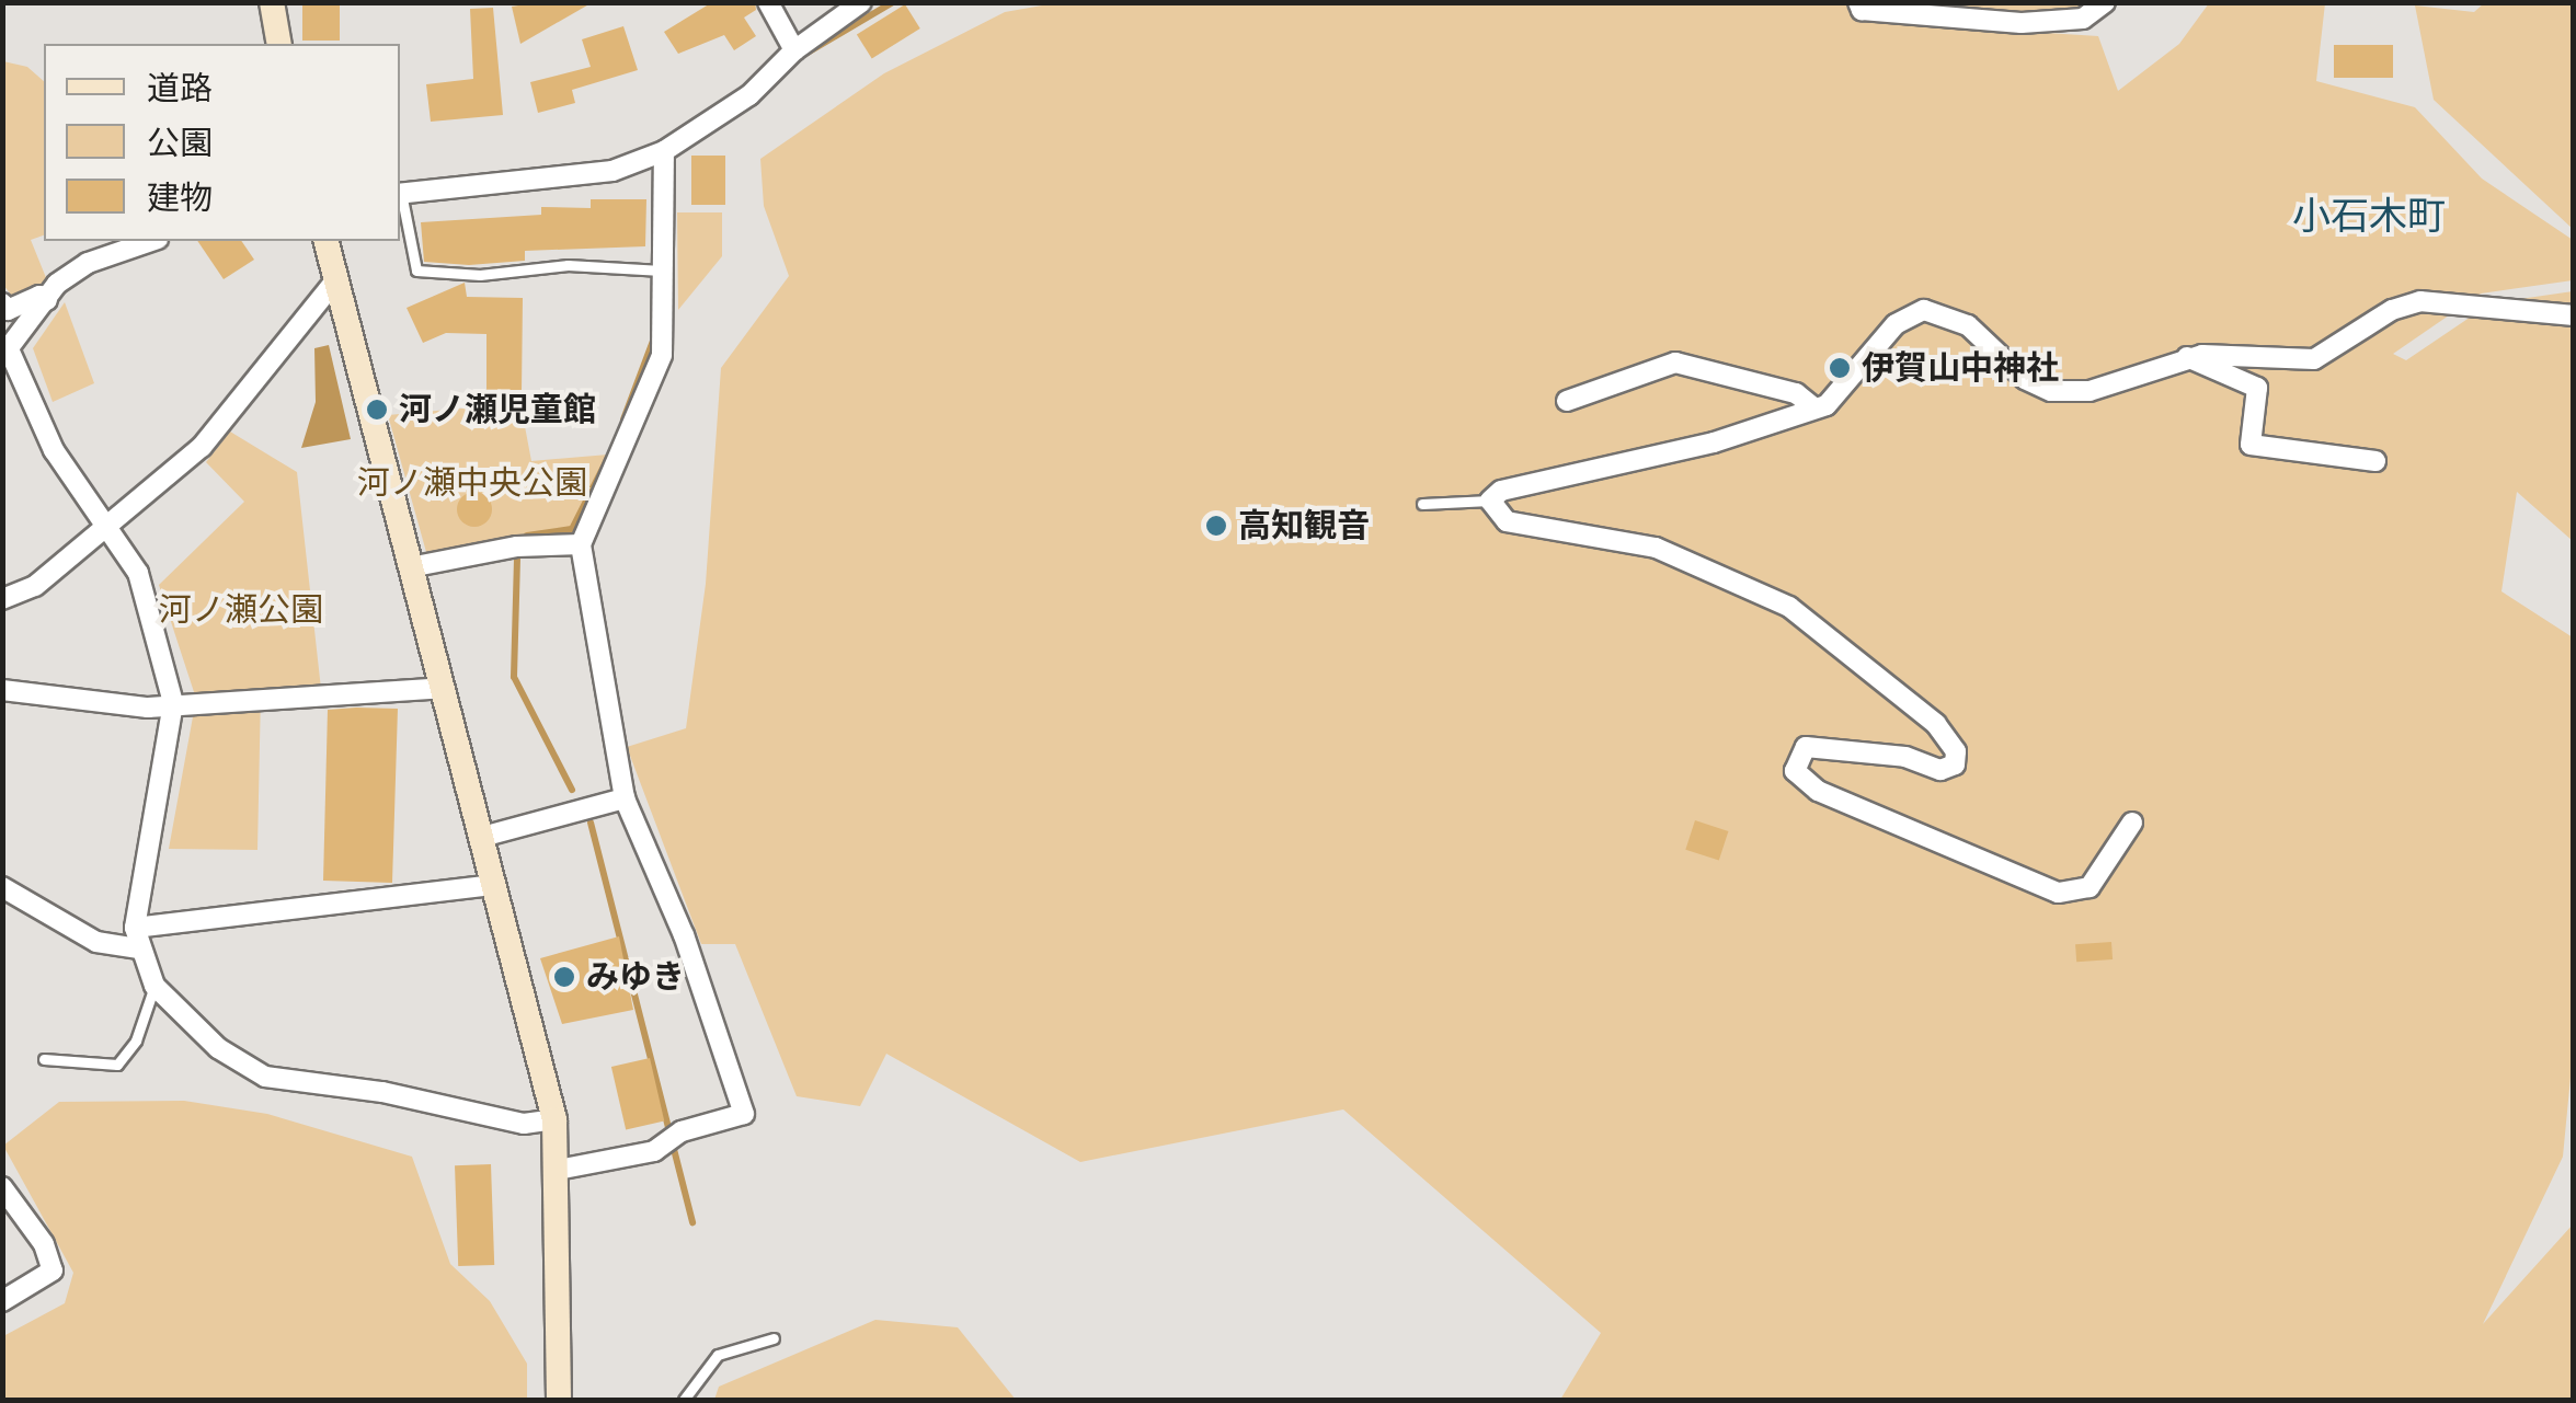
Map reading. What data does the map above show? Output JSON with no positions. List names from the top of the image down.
{
  "districts": ["小石木町"],
  "parks": ["河ノ瀬中央公園", "河ノ瀬公園"],
  "places": [
    "伊賀山中神社",
    "河ノ瀬児童館",
    "高知観音",
    "みゆき"
  ],
  "legend": ["道路", "公園", "建物"]
}
